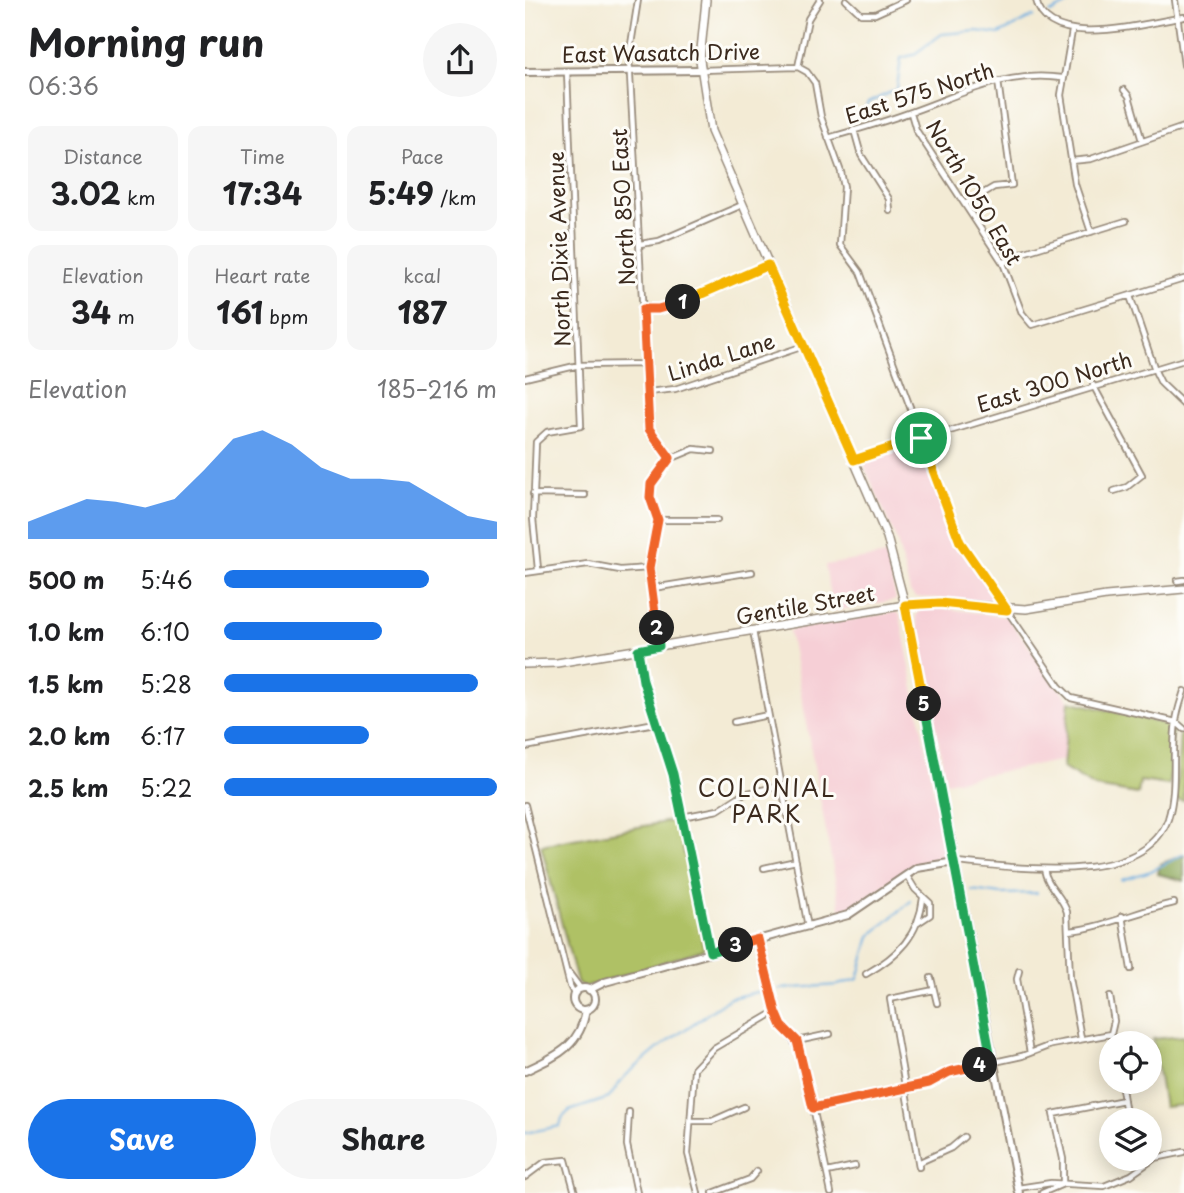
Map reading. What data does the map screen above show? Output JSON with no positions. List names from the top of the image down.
{
  "streets": {
    "main road": ["Gentile Street"],
    "street": [
      "East Wasatch Drive",
      "East 575 North",
      "North 1050 East",
      "North 850 East",
      "North Dixie Avenue",
      "Linda Lane",
      "East 300 North"
    ]
  },
  "crossings": [
    ["East Wasatch Drive", "North 850 East"],
    ["East Wasatch Drive", "North Dixie Avenue"],
    ["East 575 North", "North 1050 East"],
    ["North 850 East", "Linda Lane"]
  ],
  "districts": ["COLONIAL PARK"],
  "page": {
    "heading": ["Morning run", "06:36"],
    "stats": [
      ["Distance", "3.02 km"],
      ["Time", "17:34"],
      ["Pace", "5:49 /km"],
      ["Elevation", "34 m"],
      ["Heart rate", "161 bpm"],
      ["kcal", "187"]
    ],
    "pins": [
      "1",
      "2",
      "5",
      "3",
      "4"
    ],
    "chart": ["Elevation", "185–216 m"],
    "list": [
      {
        "name": "500 m",
        "note": "5:46"
      },
      {
        "name": "1.0 km",
        "note": "6:10"
      },
      {
        "name": "1.5 km",
        "note": "5:28"
      },
      {
        "name": "2.0 km",
        "note": "6:17"
      },
      {
        "name": "2.5 km",
        "note": "5:22"
      }
    ],
    "buttons": ["Save", "Share"]
  }
}
